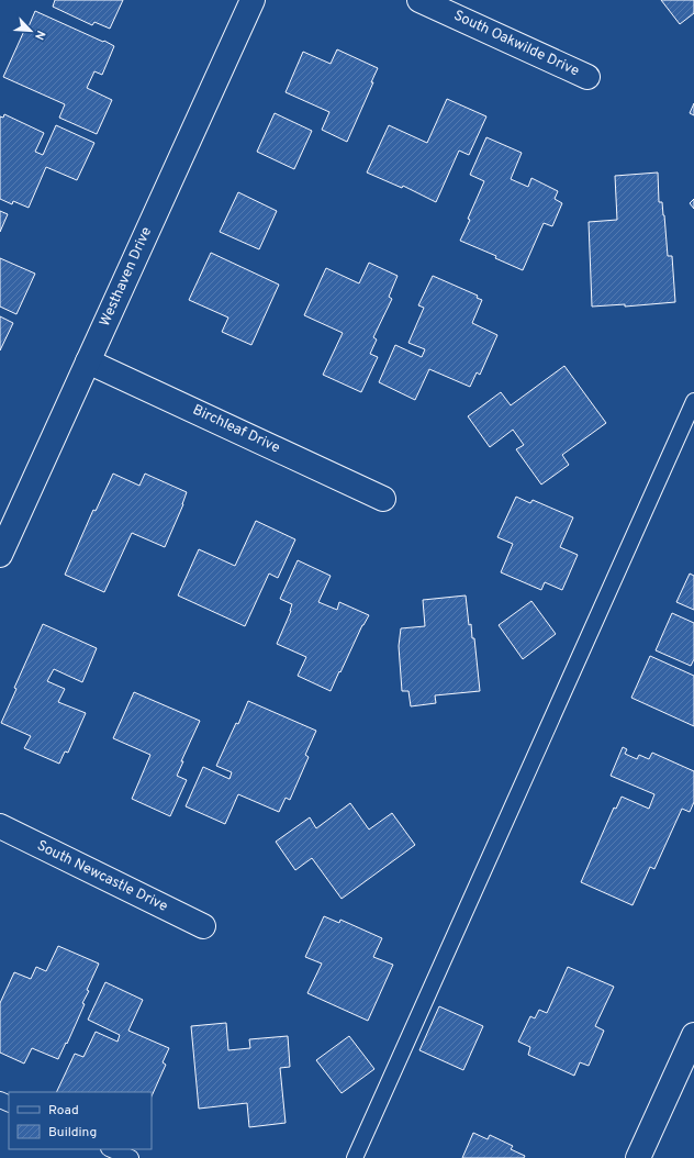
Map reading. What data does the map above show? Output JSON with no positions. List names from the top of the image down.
{
  "streets": {
    "street": [
      "South Oakwilde Drive",
      "Westhaven Drive",
      "Birchleaf Drive",
      "South Newcastle Drive"
    ]
  },
  "crossings": [
    ["Westhaven Drive", "Birchleaf Drive"]
  ],
  "legend": ["Road", "Building"],
  "north": "bottom right"
}
